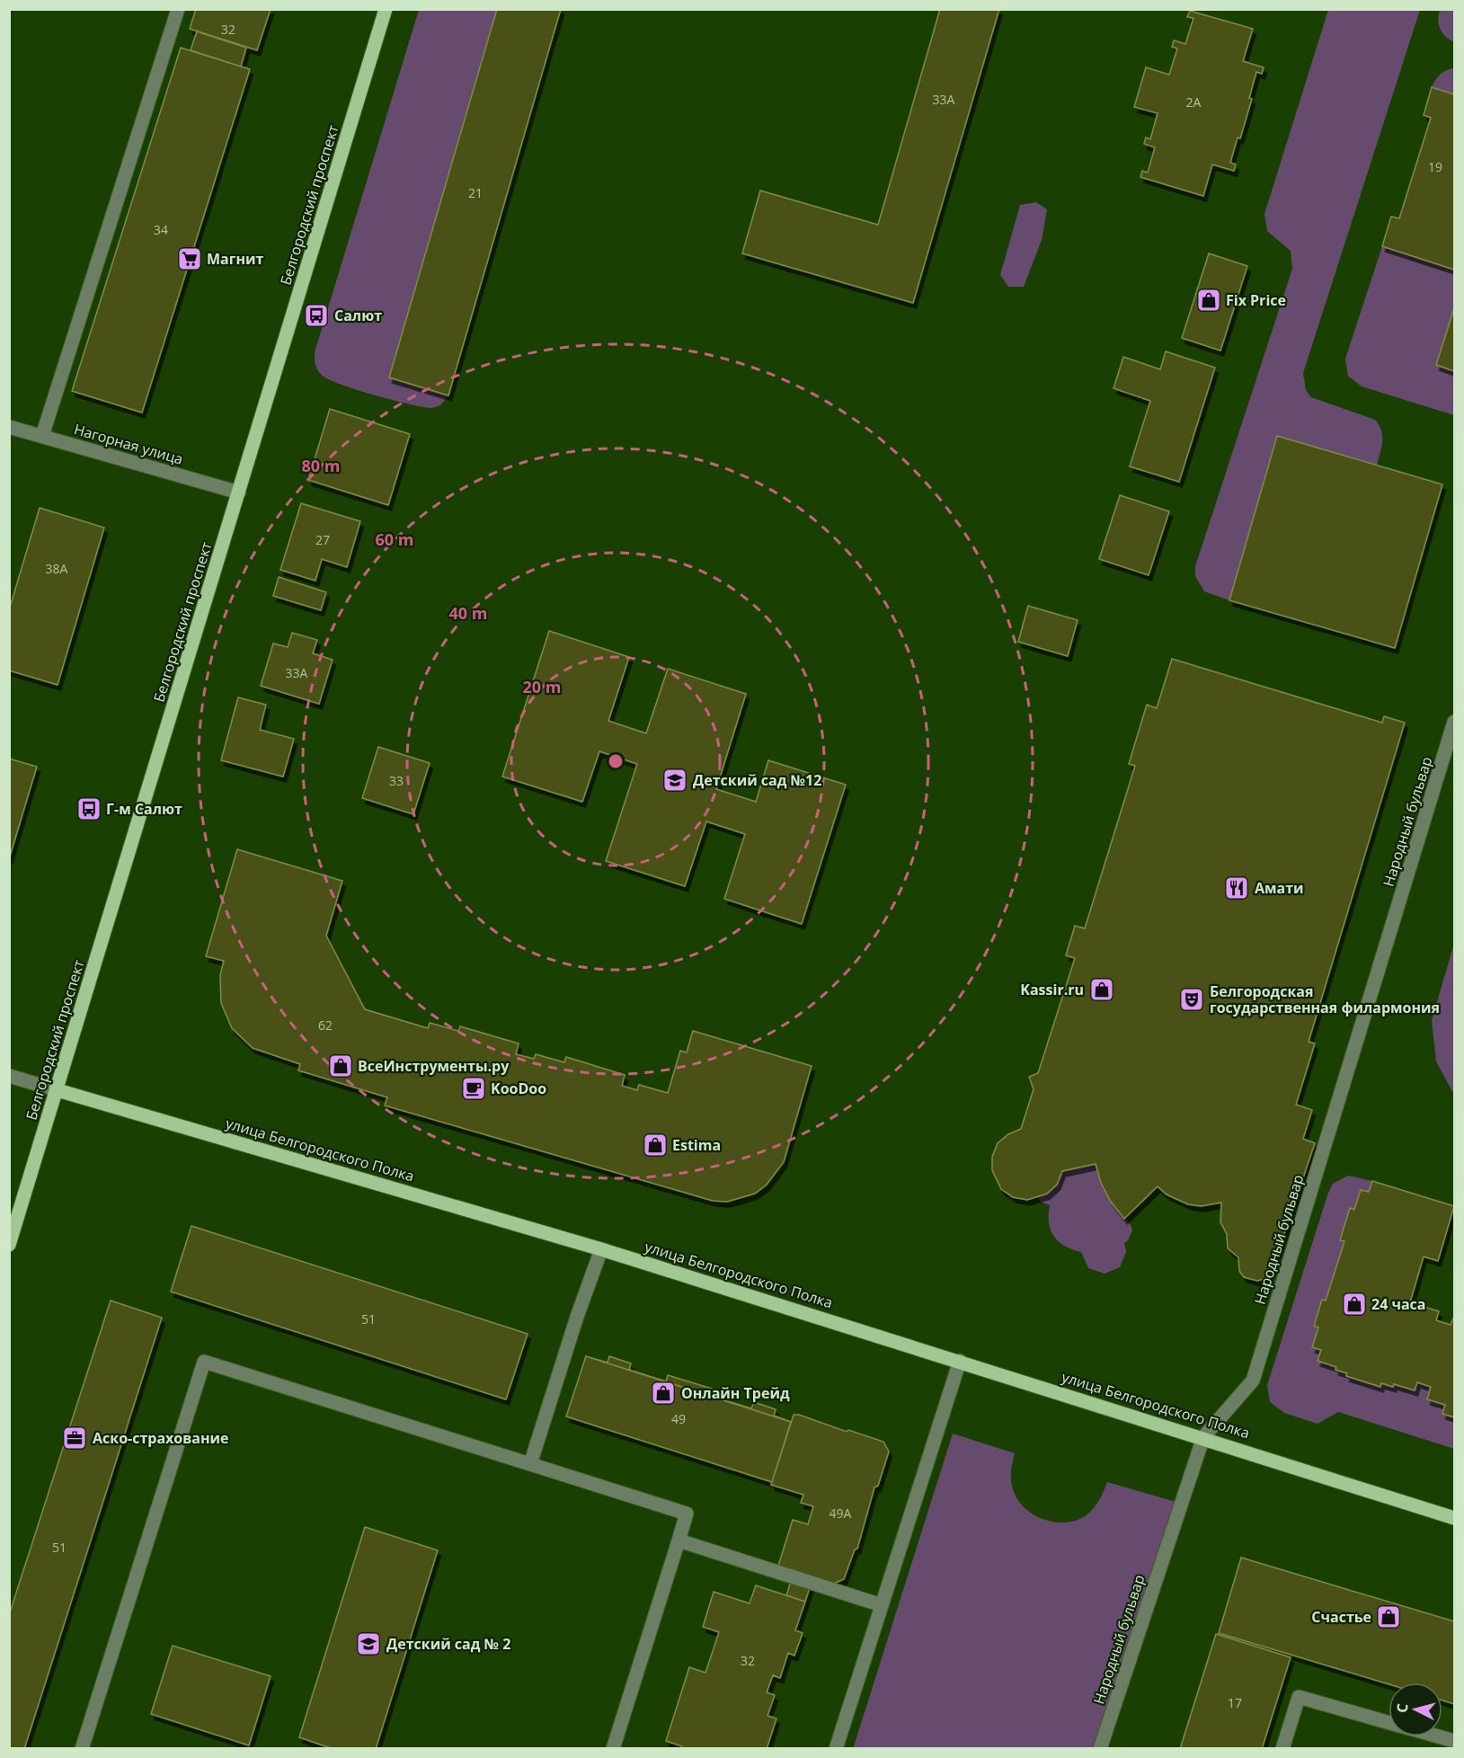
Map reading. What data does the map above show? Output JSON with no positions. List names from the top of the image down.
{
  "streets": {
    "main road": ["Белгородский проспект", "улица Белгородского Полка"],
    "street": ["Нагорная улица", "Народный бульвар"]
  },
  "crossings": [
    ["Белгородский проспект", "Нагорная улица"],
    ["Белгородский проспект", "улица Белгородского Полка"],
    ["Народный бульвар", "улица Белгородского Полка"]
  ],
  "places": {
    "supermarket": ["Магнит"],
    "shop": [
      "Fix Price",
      "Kassir.ru",
      "ВсеИнструменты.ру",
      "Estima",
      "24 часа",
      "Онлайн Трейд",
      "Счастье"
    ],
    "bus stop": ["Салют", "Г-м Салют"],
    "school or university": ["Детский сад №12", "Детский сад № 2"],
    "restaurant": ["Амати"],
    "theatre": ["Белгородская государственная филармония"],
    "cafe": ["KooDoo"],
    "office": ["Аско-страхование"]
  },
  "house_numbers": [
    "32",
    "33А",
    "2А",
    "19",
    "21",
    "34",
    "27",
    "38А",
    "33А",
    "33",
    "62",
    "51",
    "49",
    "49А",
    "51",
    "32",
    "17"
  ],
  "north": "left",
  "rings": [
    "80 m",
    "60 m",
    "40 m",
    "20 m"
  ]
}
